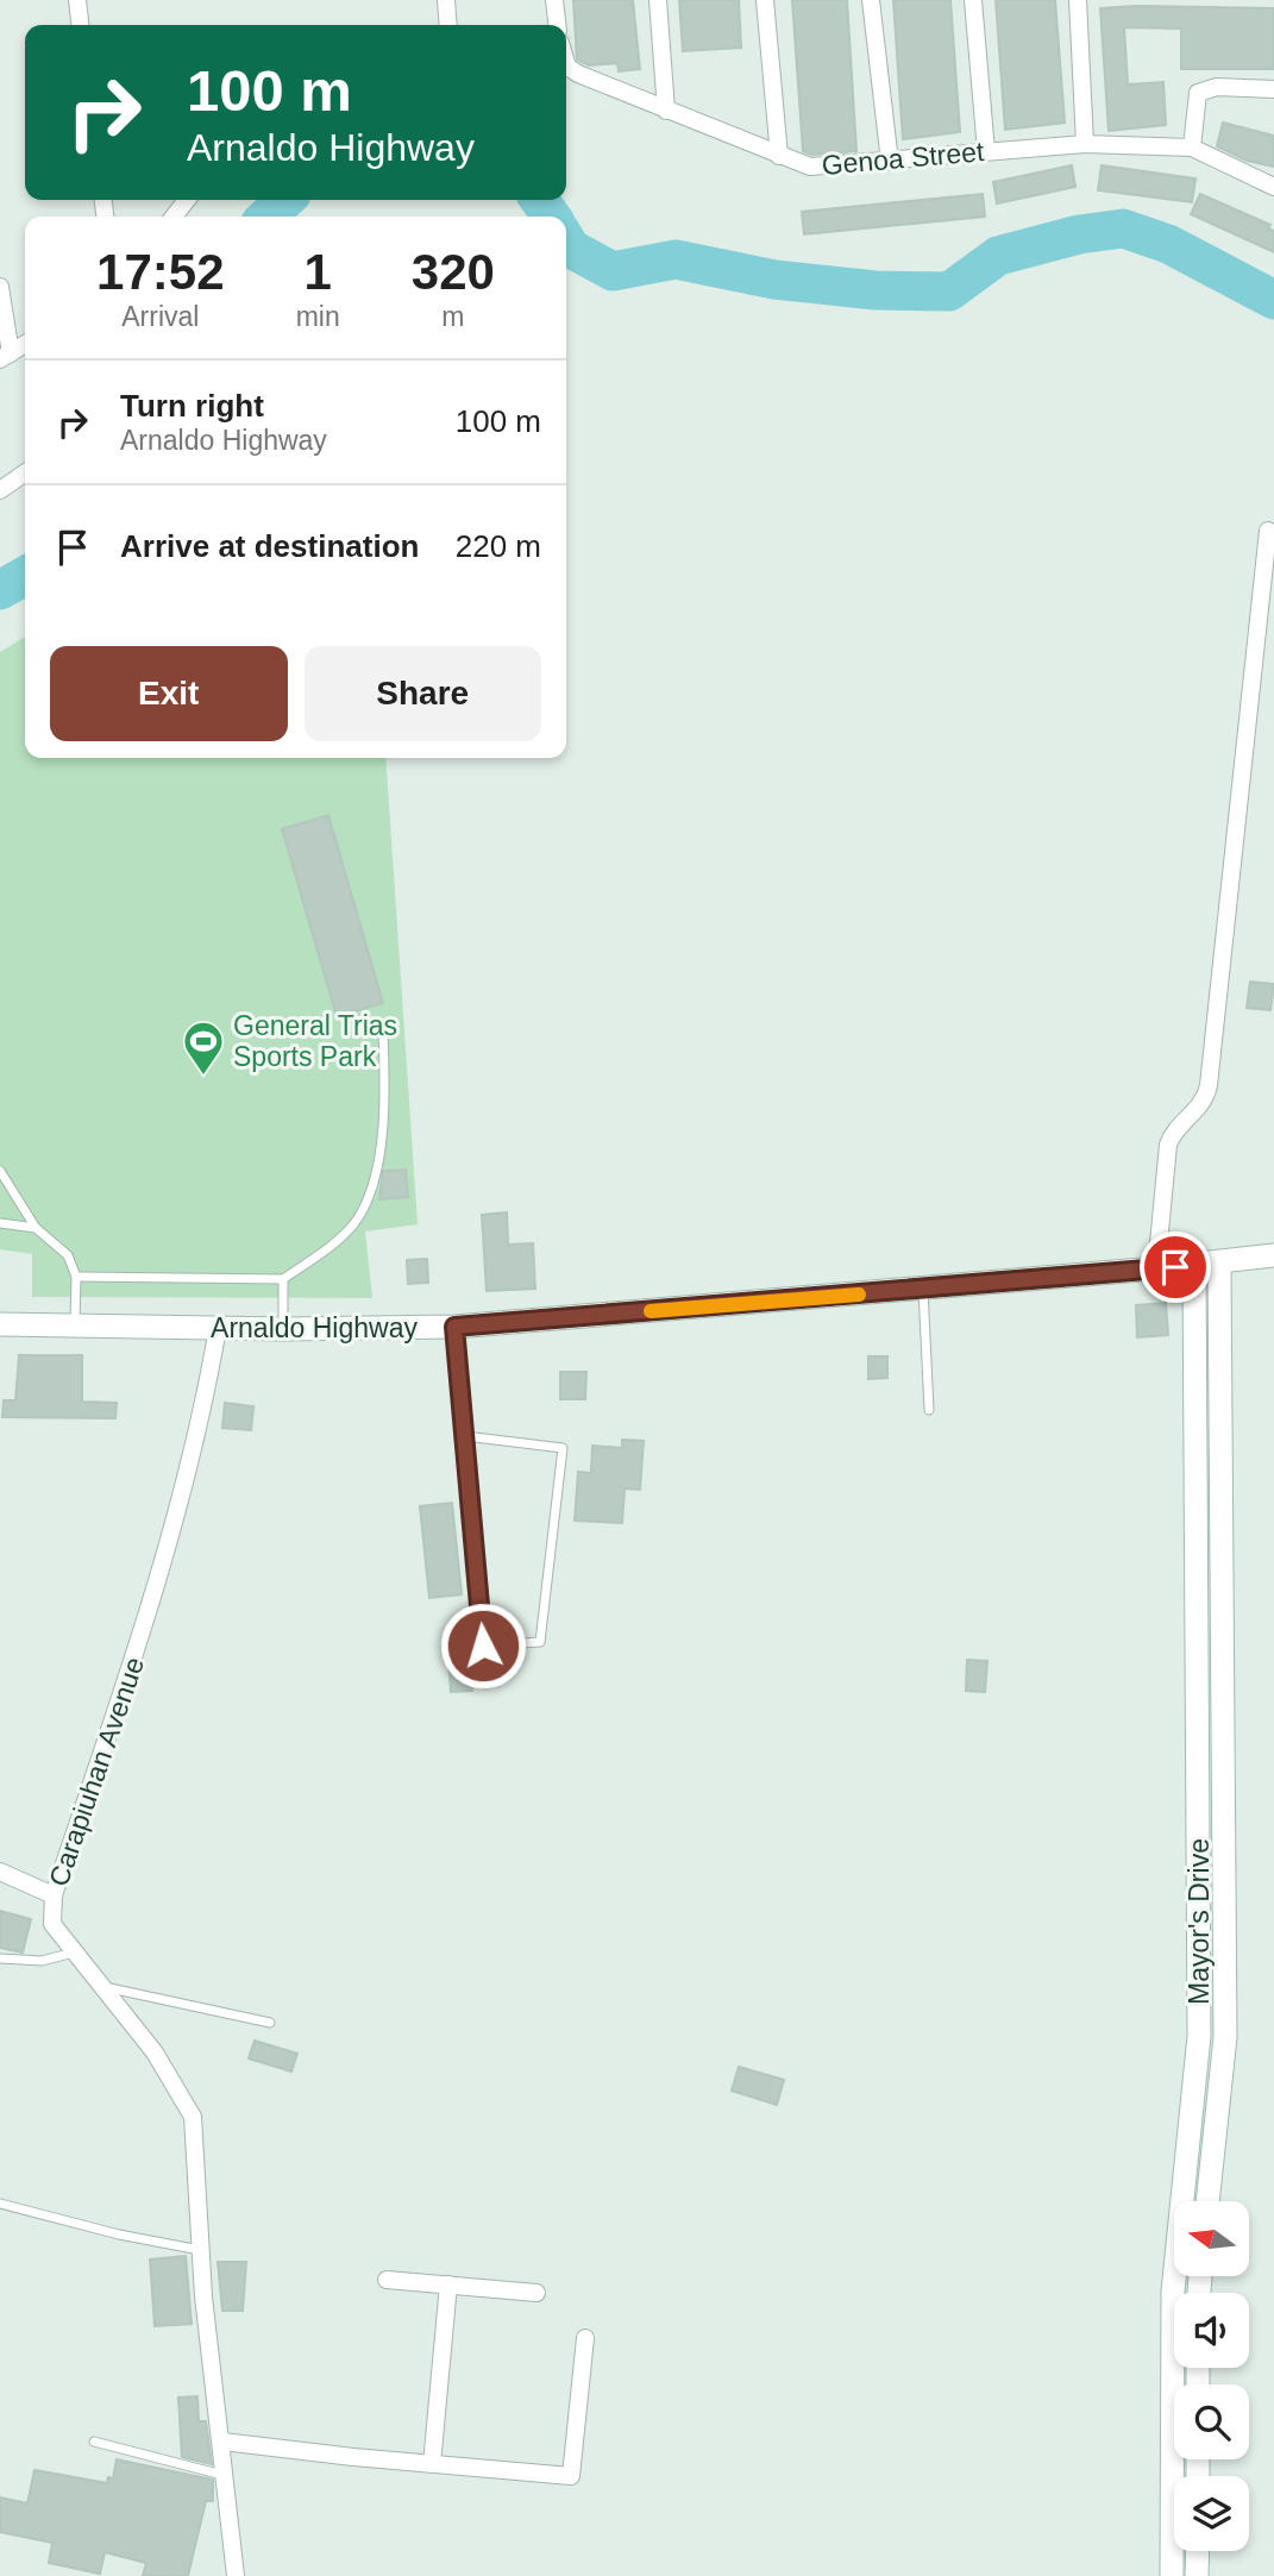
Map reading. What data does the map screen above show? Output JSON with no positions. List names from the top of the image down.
{
  "streets": {
    "street": [
      "Genoa Street",
      "Arnaldo Highway",
      "Carapiuhan Avenue",
      "Mayor's Drive"
    ]
  },
  "crossings": [
    ["Arnaldo Highway", "Carapiuhan Avenue"],
    ["Arnaldo Highway", "Mayor's Drive"]
  ],
  "places": {
    "sports": ["General Trias Sports Park"]
  },
  "north": "left",
  "page": {
    "turn": ["100 m", "Arnaldo Highway"],
    "eta": [
      "17:52",
      "Arrival",
      "1",
      "min",
      "320",
      "m"
    ],
    "list": [
      {
        "name": "Turn right",
        "note": "Arnaldo Highway",
        "value": "100 m"
      },
      {
        "name": "Arrive at destination",
        "value": "220 m"
      }
    ],
    "buttons": ["Exit", "Share"]
  }
}
